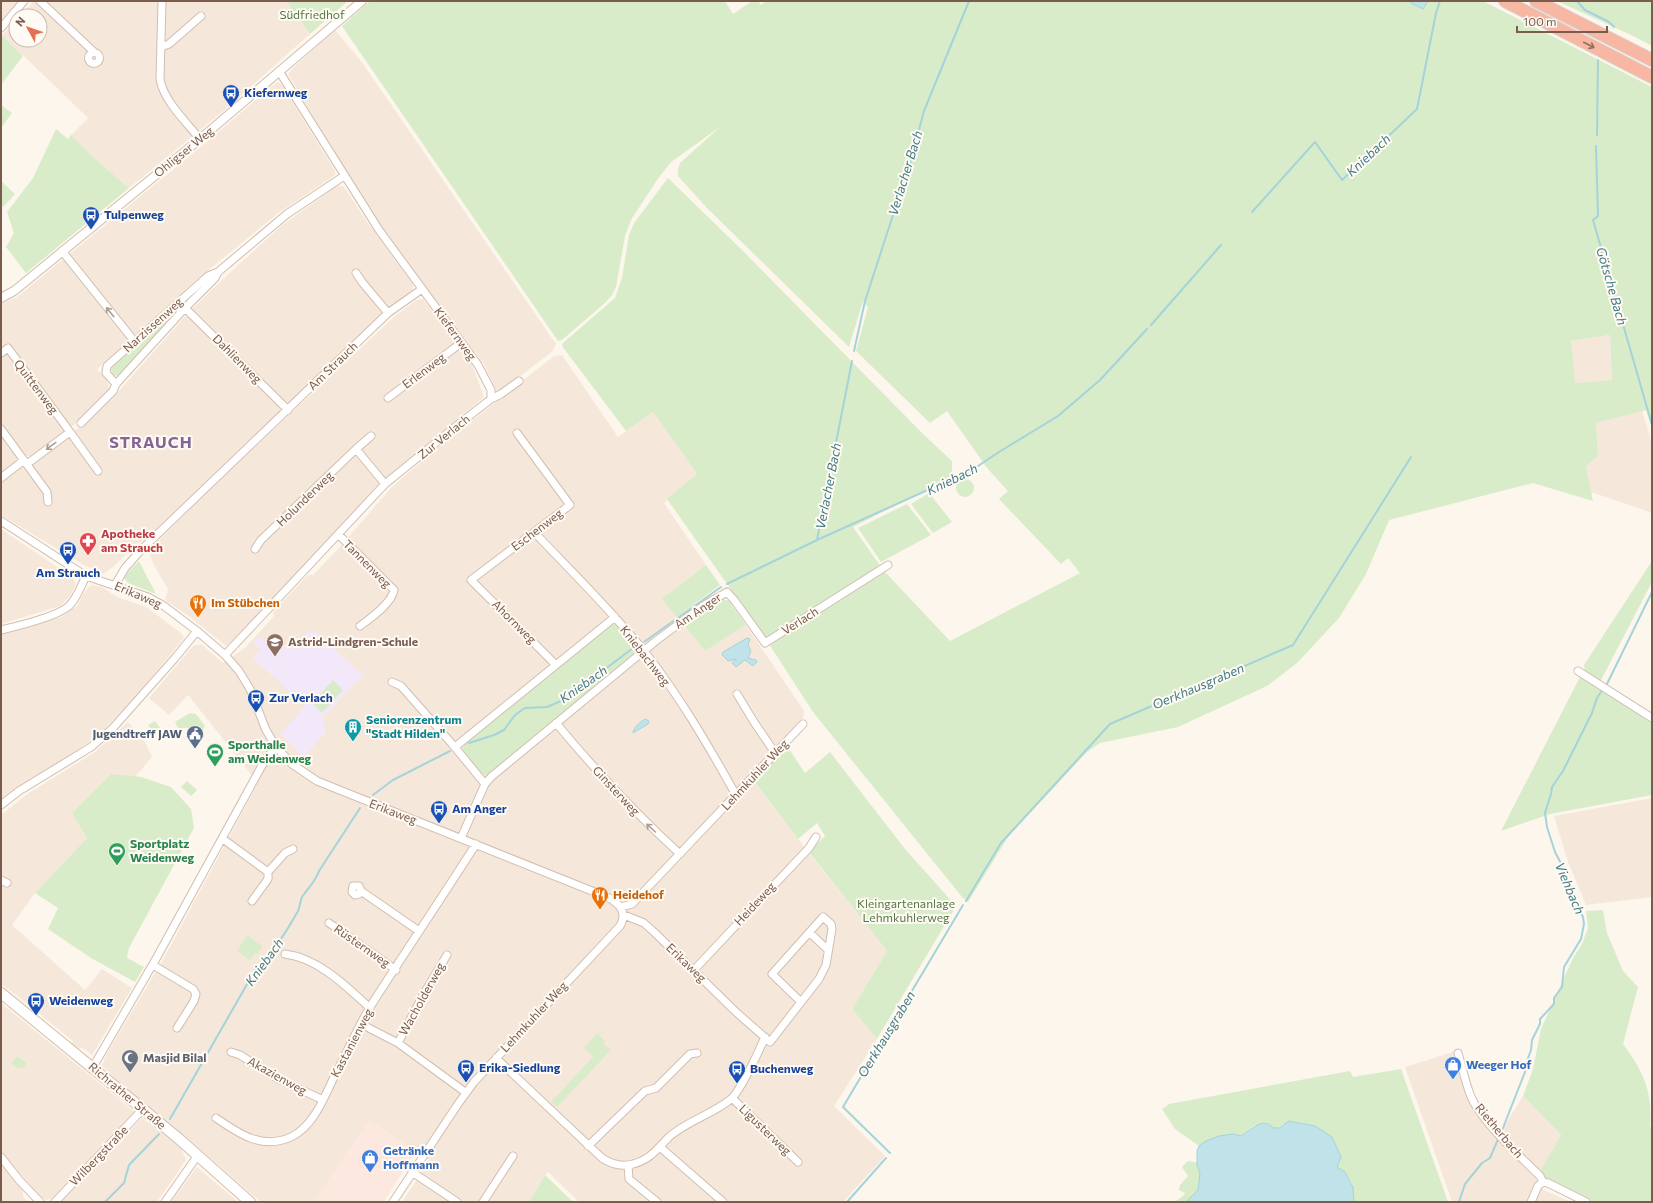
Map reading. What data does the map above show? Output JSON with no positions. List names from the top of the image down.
{
  "streets": {
    "main road": ["Richrather Straße"],
    "street": [
      "Ohligser Weg",
      "Narzissenweg",
      "Kiefernweg",
      "Dahlienweg",
      "Am Strauch",
      "Erlenweg",
      "Quittenweg",
      "Zur Verlach",
      "Holunderweg",
      "Eschenweg",
      "Tannenweg",
      "Erikaweg",
      "Am Anger",
      "Verlach",
      "Ahornweg",
      "Kniebachweg",
      "Lehmkuhler Weg",
      "Ginsterweg",
      "Heideweg",
      "Rüsternweg",
      "Wacholderweg",
      "Kastanienweg",
      "Akazienweg",
      "Ligusterweg",
      "Rietherbach",
      "Wilbergstraße"
    ]
  },
  "crossings": [
    ["Ohligser Weg", "Kiefernweg"],
    ["Narzissenweg", "Kiefernweg"],
    ["Narzissenweg", "Dahlienweg"],
    ["Kiefernweg", "Am Strauch"],
    ["Kiefernweg", "Erlenweg"],
    ["Kiefernweg", "Zur Verlach"],
    ["Dahlienweg", "Am Strauch"],
    ["Am Strauch", "Erikaweg"],
    ["Zur Verlach", "Tannenweg"],
    ["Zur Verlach", "Erikaweg"],
    ["Eschenweg", "Ahornweg"],
    ["Eschenweg", "Kniebachweg"],
    ["Erikaweg", "Am Anger"],
    ["Erikaweg", "Lehmkuhler Weg"],
    ["Erikaweg", "Heideweg"],
    ["Erikaweg", "Kastanienweg"],
    ["Am Anger", "Verlach"],
    ["Am Anger", "Kniebachweg"],
    ["Am Anger", "Ginsterweg"],
    ["Kniebachweg", "Lehmkuhler Weg"],
    ["Lehmkuhler Weg", "Ginsterweg"],
    ["Rüsternweg", "Kastanienweg"],
    ["Kastanienweg", "Akazienweg"],
    ["Richrather Straße", "Wilbergstraße"]
  ],
  "one_way": ["Ginsterweg"],
  "districts": ["STRAUCH"],
  "water": [
    "Kniebach",
    "Verlacher Bach",
    "Götsche Bach",
    "Oerkhausgraben",
    "Viehbach"
  ],
  "parks": ["Südfriedhof", "Kleingartenanlage Lehmkuhlerweg"],
  "places": {
    "bus stop": [
      "Kiefernweg",
      "Tulpenweg",
      "Am Strauch",
      "Zur Verlach",
      "Am Anger",
      "Weidenweg",
      "Erika-Siedlung",
      "Buchenweg"
    ],
    "pharmacy": ["Apotheke am Strauch"],
    "restaurant": ["Im Stübchen", "Heidehof"],
    "school or university": ["Astrid-Lindgren-Schule"],
    "building": ["Seniorenzentrum \"Stadt Hilden\""],
    "public building": ["Jugendtreff JAW"],
    "sports": ["Sporthalle am Weidenweg", "Sportplatz Weidenweg"],
    "mosque": ["Masjid Bilal"],
    "shop": ["Weeger Hof", "Getränke Hoffmann"]
  },
  "scale_bar": "100 m",
  "north": "top left"
}
